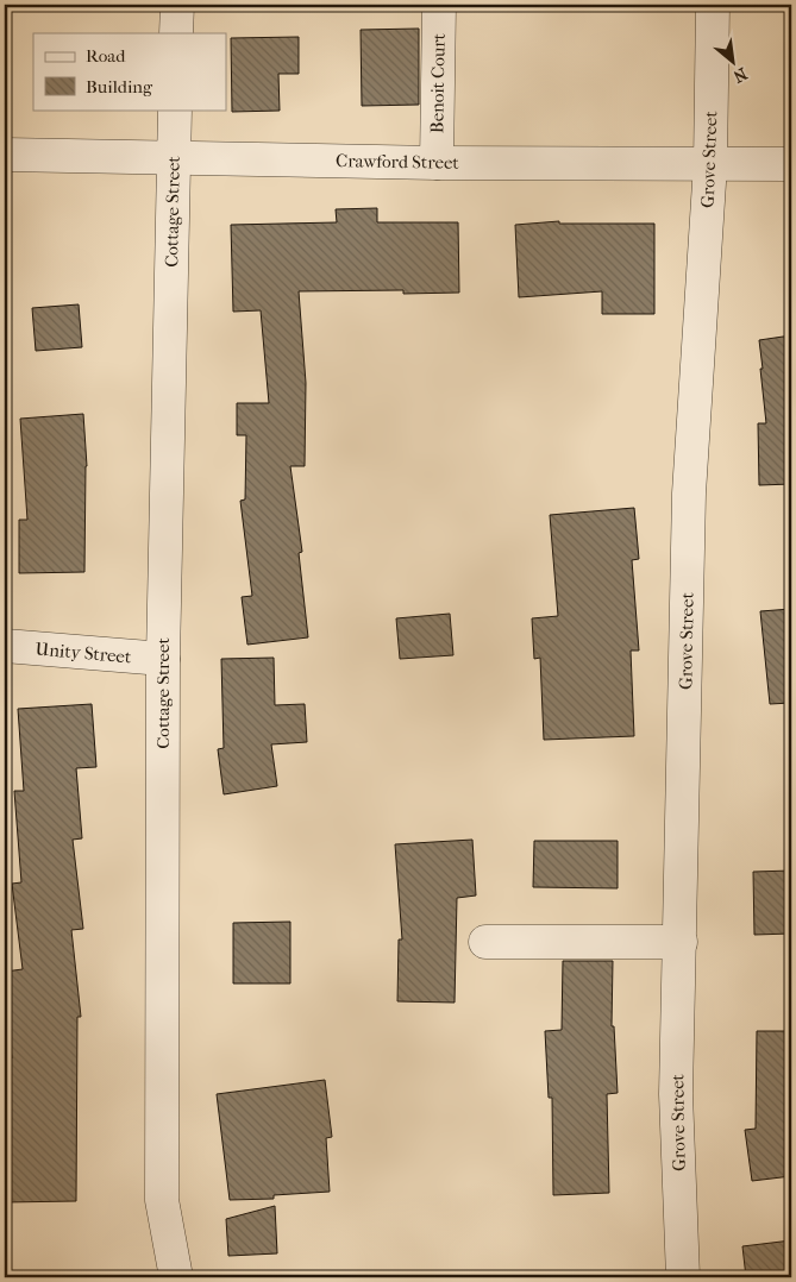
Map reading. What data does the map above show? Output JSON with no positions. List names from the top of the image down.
{
  "streets": {
    "street": [
      "Benoit Court",
      "Grove Street",
      "Crawford Street",
      "Cottage Street",
      "Unity Street"
    ]
  },
  "crossings": [
    ["Benoit Court", "Crawford Street"],
    ["Grove Street", "Crawford Street"],
    ["Crawford Street", "Cottage Street"],
    ["Cottage Street", "Unity Street"]
  ],
  "legend": ["Road", "Building"],
  "north": "bottom right"
}
